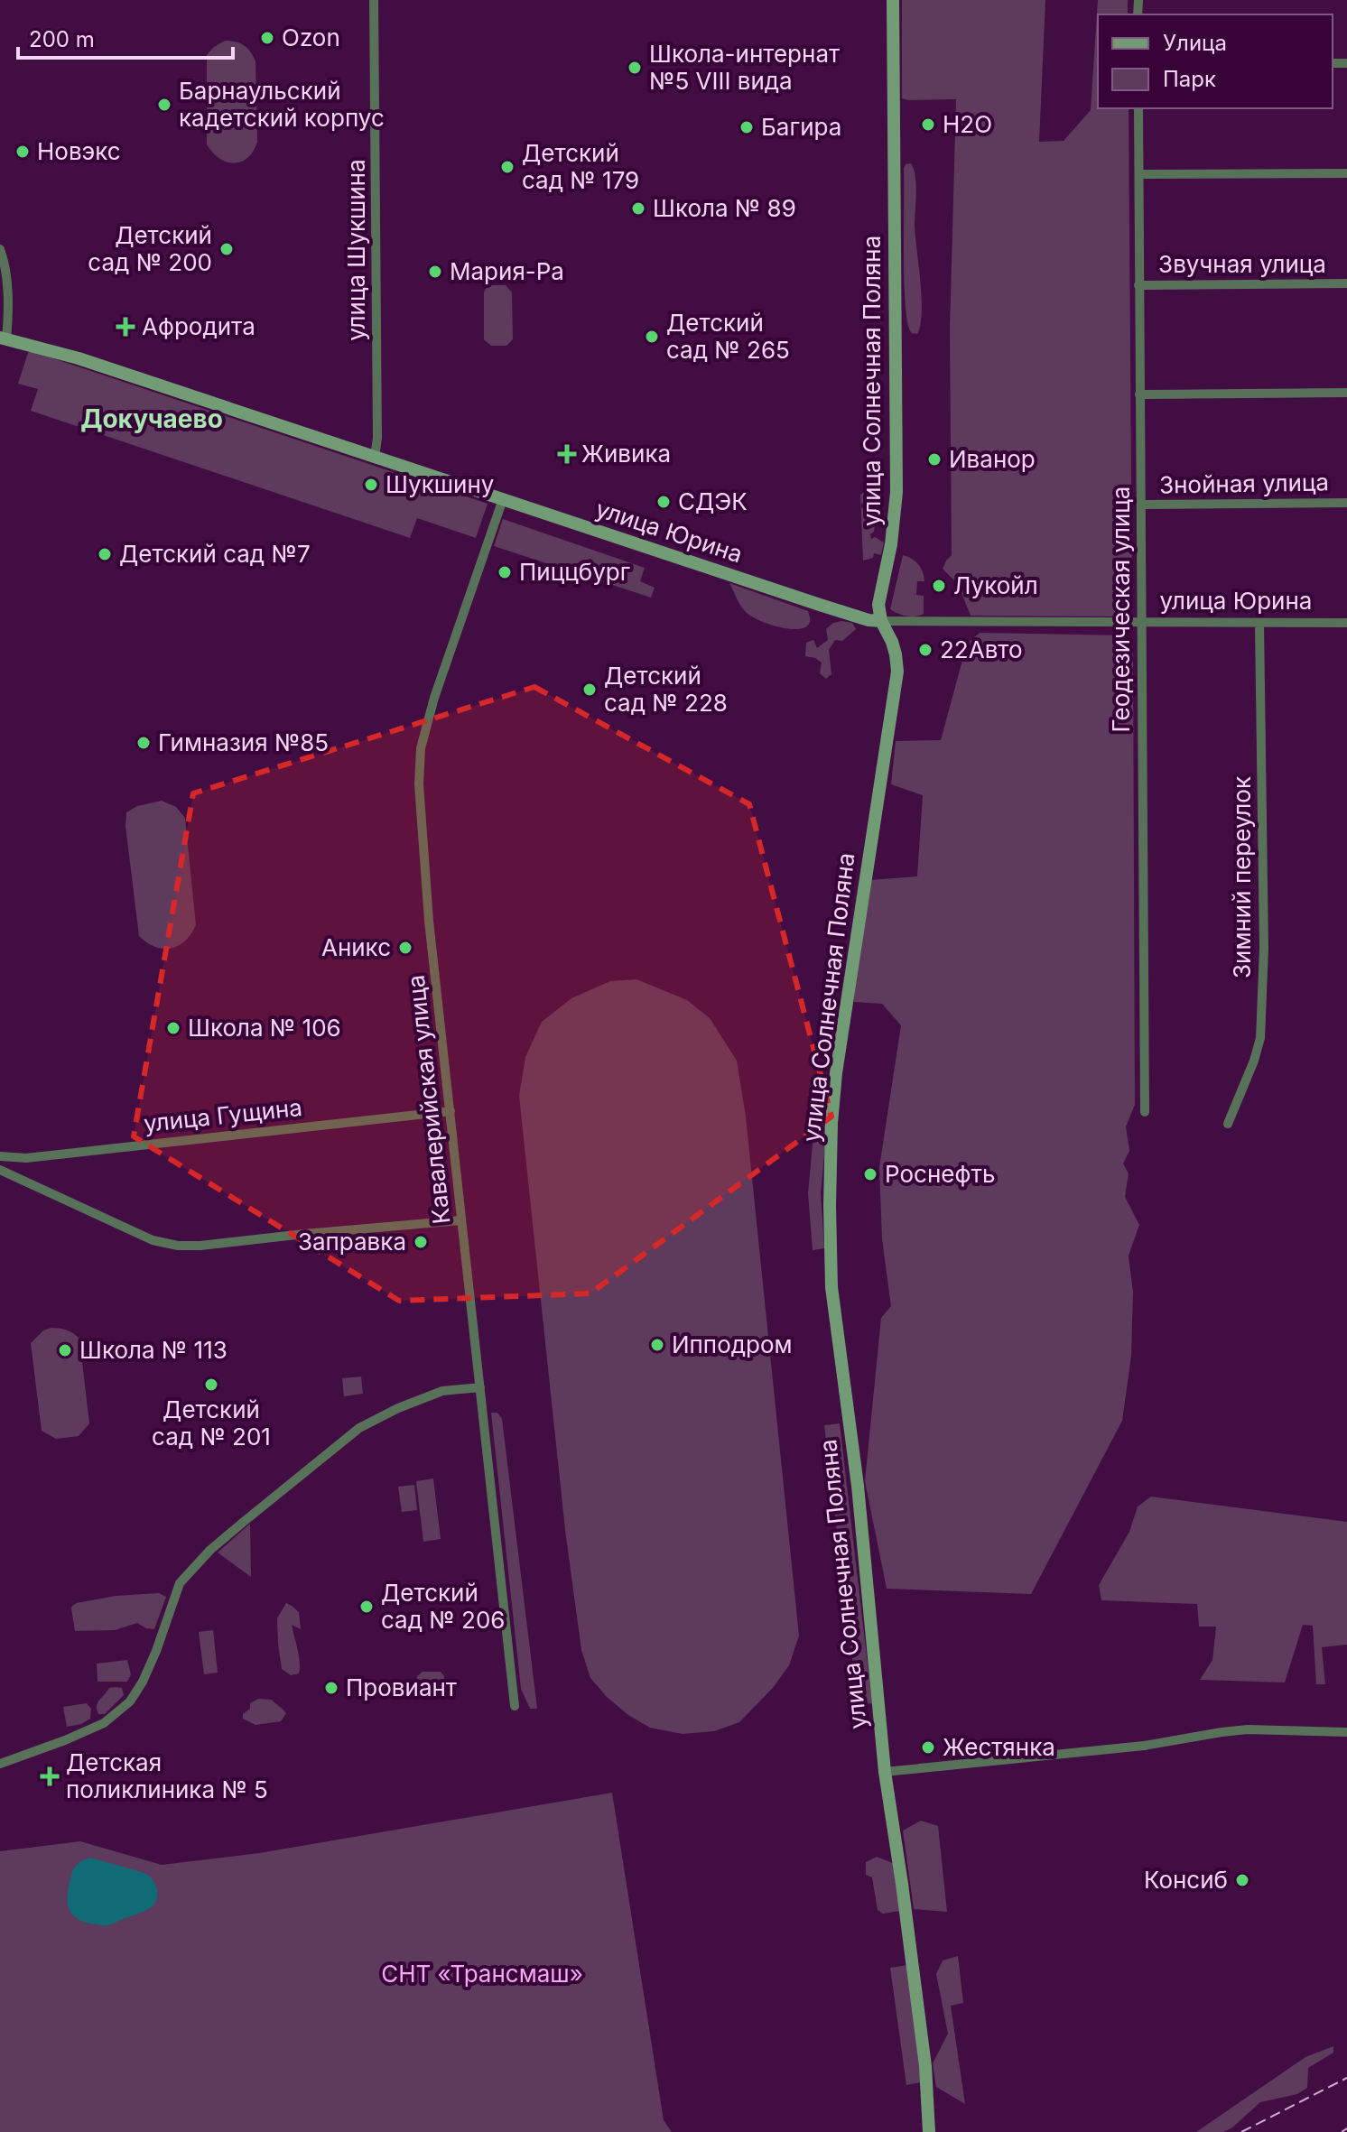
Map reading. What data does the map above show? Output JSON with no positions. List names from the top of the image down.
{
  "streets": {
    "street": [
      "улица Шукшина",
      "Звучная улица",
      "улица Солнечная Поляна",
      "Знойная улица",
      "улица Юрина",
      "Геодезическая улица",
      "Зимний переулок",
      "Кавалерийская улица",
      "улица Гущина"
    ]
  },
  "crossings": [
    ["улица Шукшина", "улица Юрина"],
    ["Звучная улица", "Геодезическая улица"],
    ["улица Солнечная Поляна", "улица Юрина"],
    ["Знойная улица", "Геодезическая улица"],
    ["улица Юрина", "Геодезическая улица"],
    ["улица Юрина", "Зимний переулок"],
    ["улица Юрина", "Кавалерийская улица"],
    ["Кавалерийская улица", "улица Гущина"]
  ],
  "districts": ["Докучаево"],
  "parks": ["СНТ «Трансмаш»"],
  "places": {
    "other": [
      "Ozon",
      "Школа-интернат №5 VIII вида",
      "Барнаульский кадетский корпус",
      "H2O",
      "Багира",
      "Новэкс",
      "Детский сад № 179",
      "Школа № 89",
      "Детский сад № 200",
      "Мария-Ра",
      "Детский сад № 265",
      "Иванор",
      "Шукшину",
      "СДЭК",
      "Детский сад №7",
      "Пиццбург",
      "Лукойл",
      "22Авто",
      "Детский сад № 228",
      "Гимназия №85",
      "Аникс",
      "Школа № 106",
      "Роснефть",
      "Заправка",
      "Ипподром",
      "Школа № 113",
      "Детский сад № 201",
      "Детский сад № 206",
      "Провиант",
      "Жестянка",
      "Консиб"
    ],
    "health": ["Афродита", "Живика", "Детская поликлиника № 5"]
  },
  "legend": ["Улица", "Парк"],
  "scale_bar": "200 m"
}
